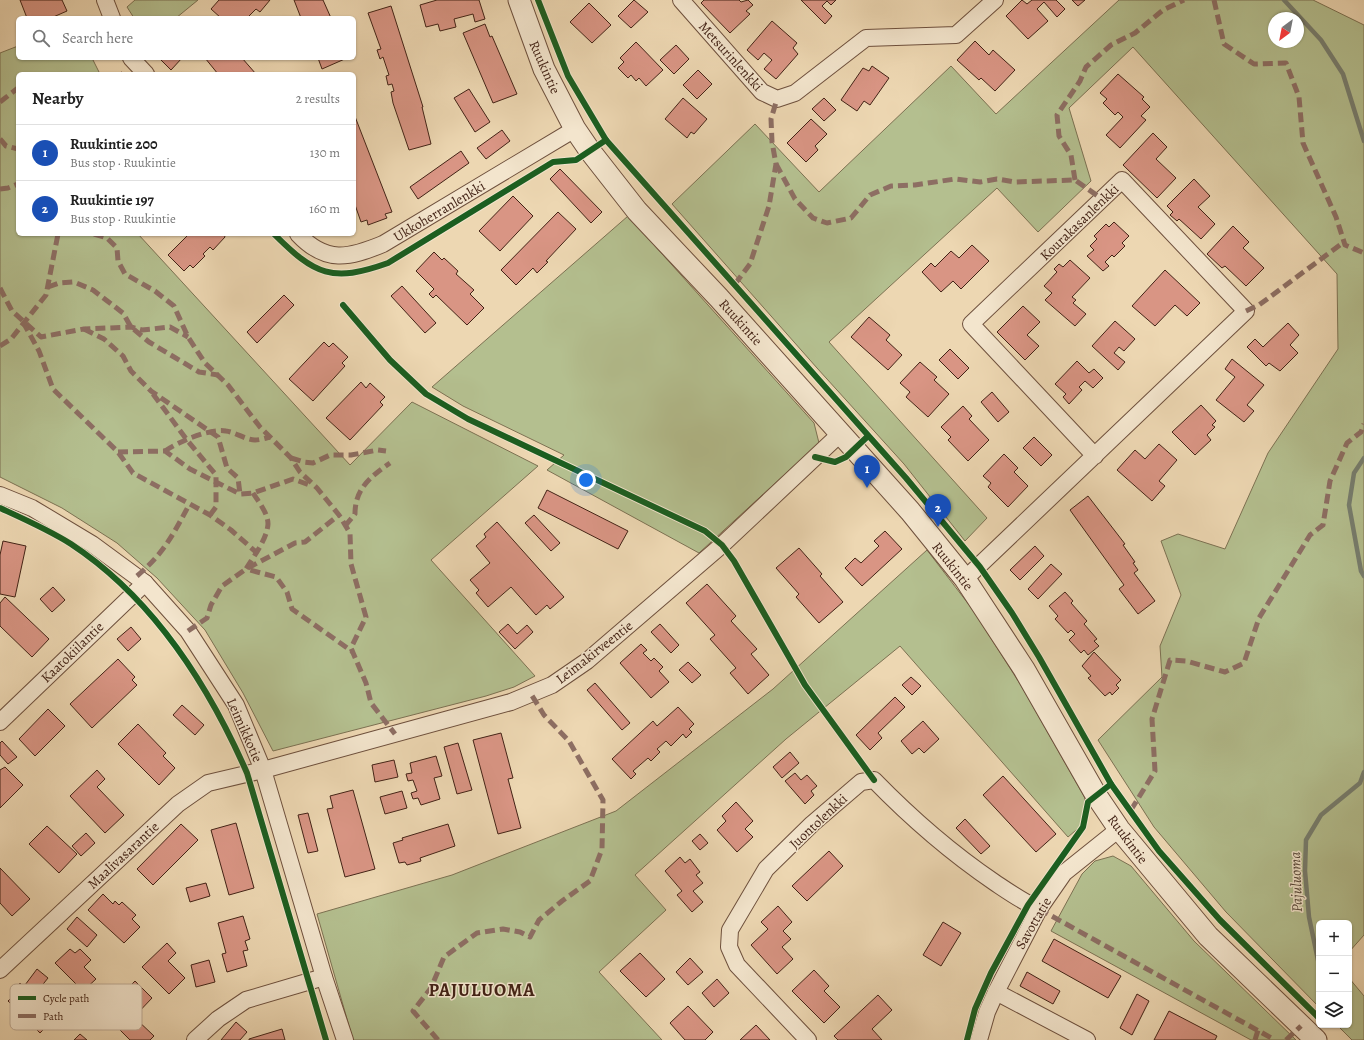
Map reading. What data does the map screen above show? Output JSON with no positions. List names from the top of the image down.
{
  "streets": {
    "street": [
      "Metsurinlenkki",
      "Ruukintie",
      "Ukkoherranlenkki",
      "Kourakasanlenkki",
      "Kaatokiilantie",
      "Leimakirveentie",
      "Leimikkotie",
      "Juontolenkki",
      "Maalivasarantie",
      "Savottatie"
    ]
  },
  "crossings": [
    ["Ruukintie", "Ukkoherranlenkki"],
    ["Ruukintie", "Kourakasanlenkki"],
    ["Ruukintie", "Leimakirveentie"],
    ["Ruukintie", "Savottatie"],
    ["Kaatokiilantie", "Leimikkotie"],
    ["Leimakirveentie", "Leimikkotie"],
    ["Leimakirveentie", "Maalivasarantie"],
    ["Leimikkotie", "Maalivasarantie"],
    ["Juontolenkki", "Savottatie"]
  ],
  "districts": ["PAJULUOMA"],
  "water": ["Pajuluoma"],
  "legend": ["Cycle path", "Path"],
  "north": "bottom left",
  "page": {
    "search": "Search here",
    "heading": ["Nearby", "2 results"],
    "list": [
      {
        "mark": "1",
        "name": "Ruukintie 200",
        "note": "Bus stop · Ruukintie",
        "value": "130 m"
      },
      {
        "mark": "2",
        "name": "Ruukintie 197",
        "note": "Bus stop · Ruukintie",
        "value": "160 m"
      }
    ],
    "pins": ["1", "2"],
    "map_buttons": ["+", "−"]
  }
}
